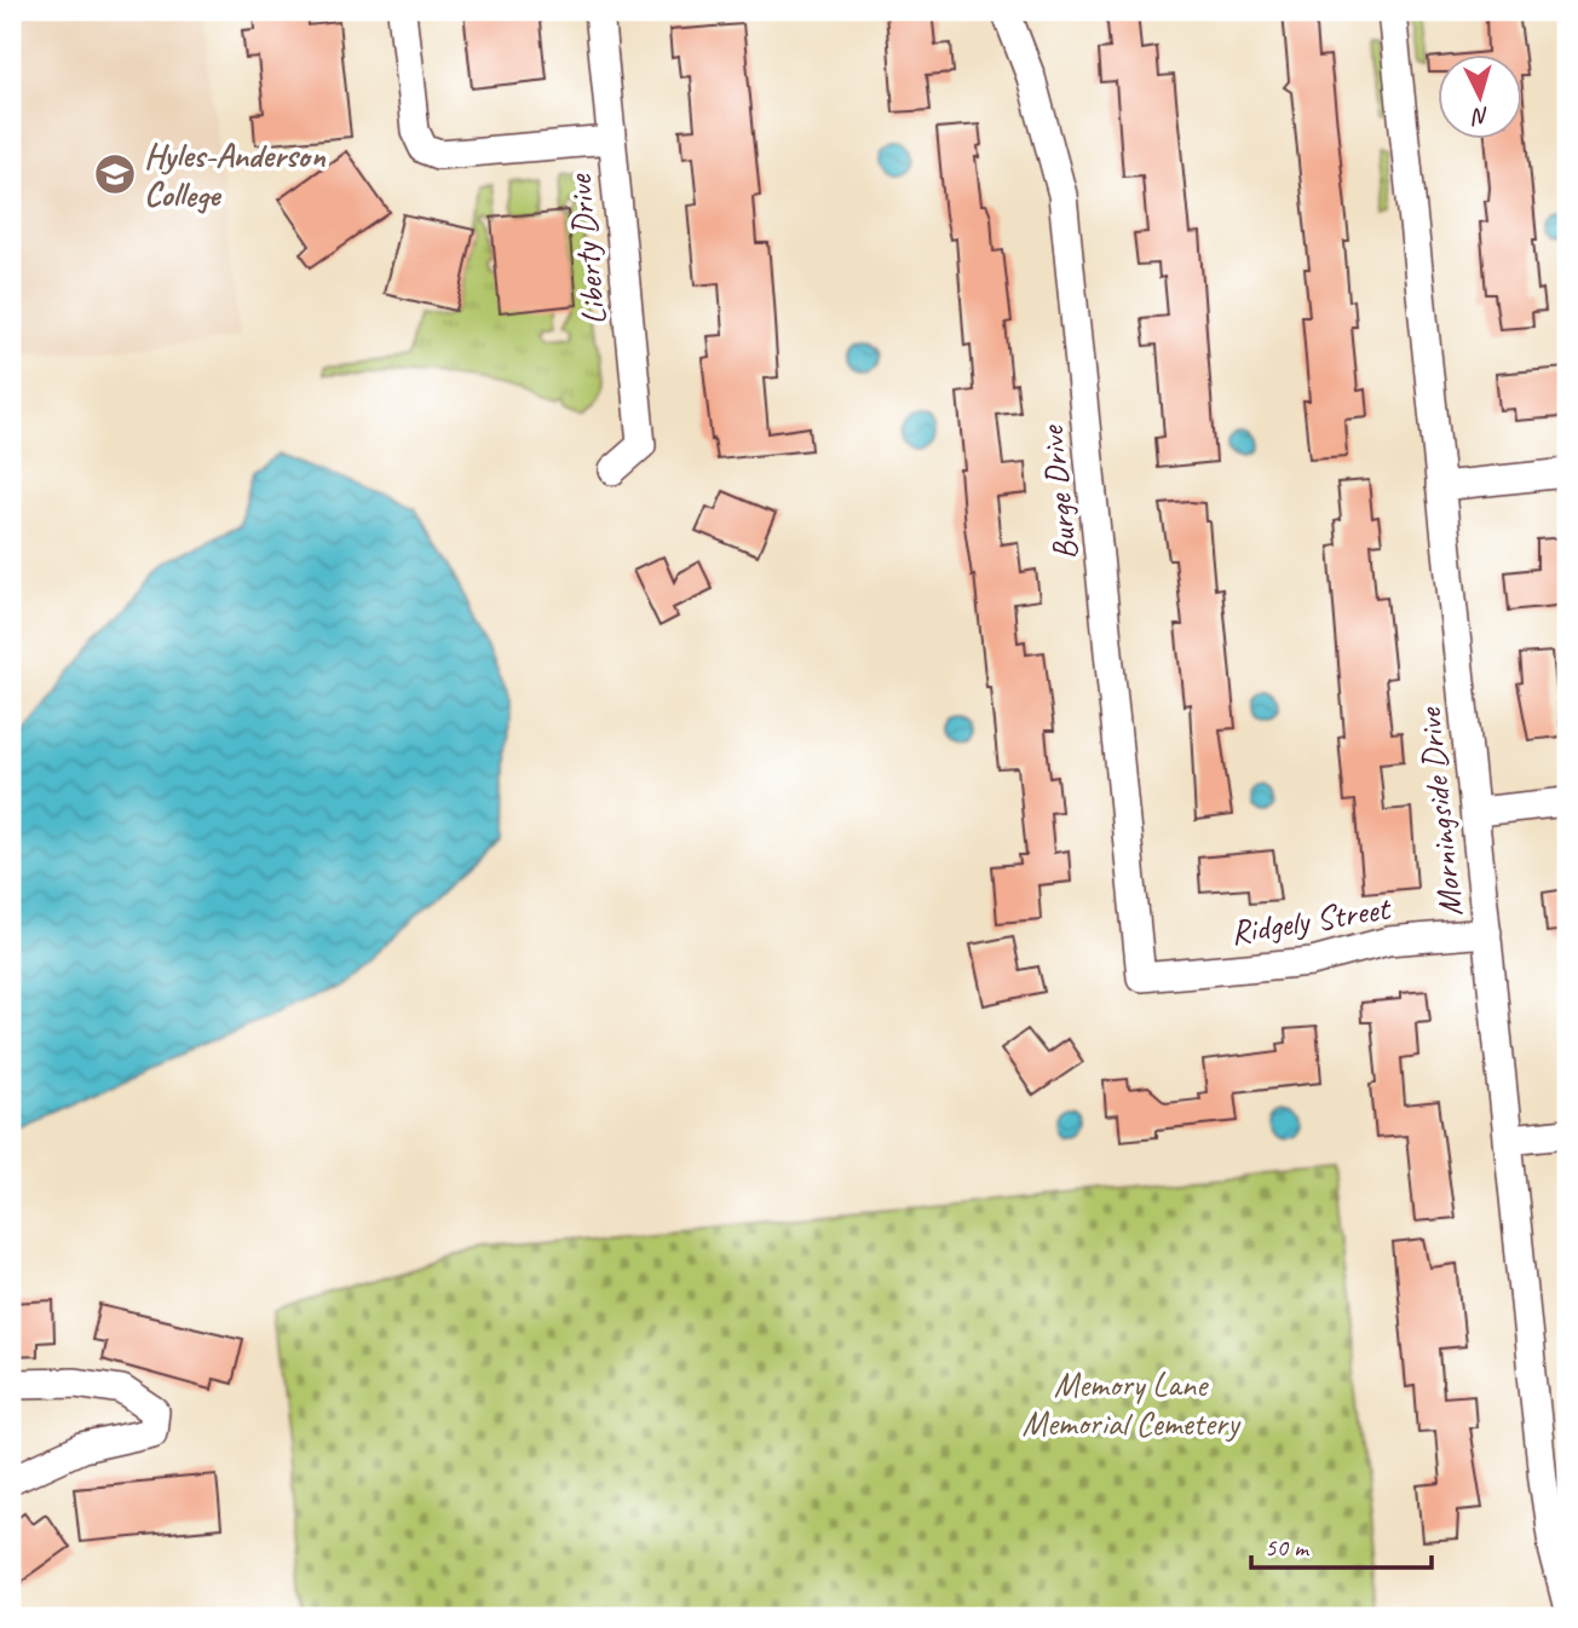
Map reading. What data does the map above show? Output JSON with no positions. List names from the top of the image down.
{
  "streets": {
    "street": [
      "Liberty Drive",
      "Burge Drive",
      "Morningside Drive",
      "Ridgely Street"
    ]
  },
  "crossings": [
    ["Burge Drive", "Ridgely Street"],
    ["Morningside Drive", "Ridgely Street"]
  ],
  "parks": ["Memory Lane Memorial Cemetery"],
  "places": {
    "school or university": ["Hyles-Anderson College"]
  },
  "scale_bar": "50 m",
  "north": "bottom"
}
